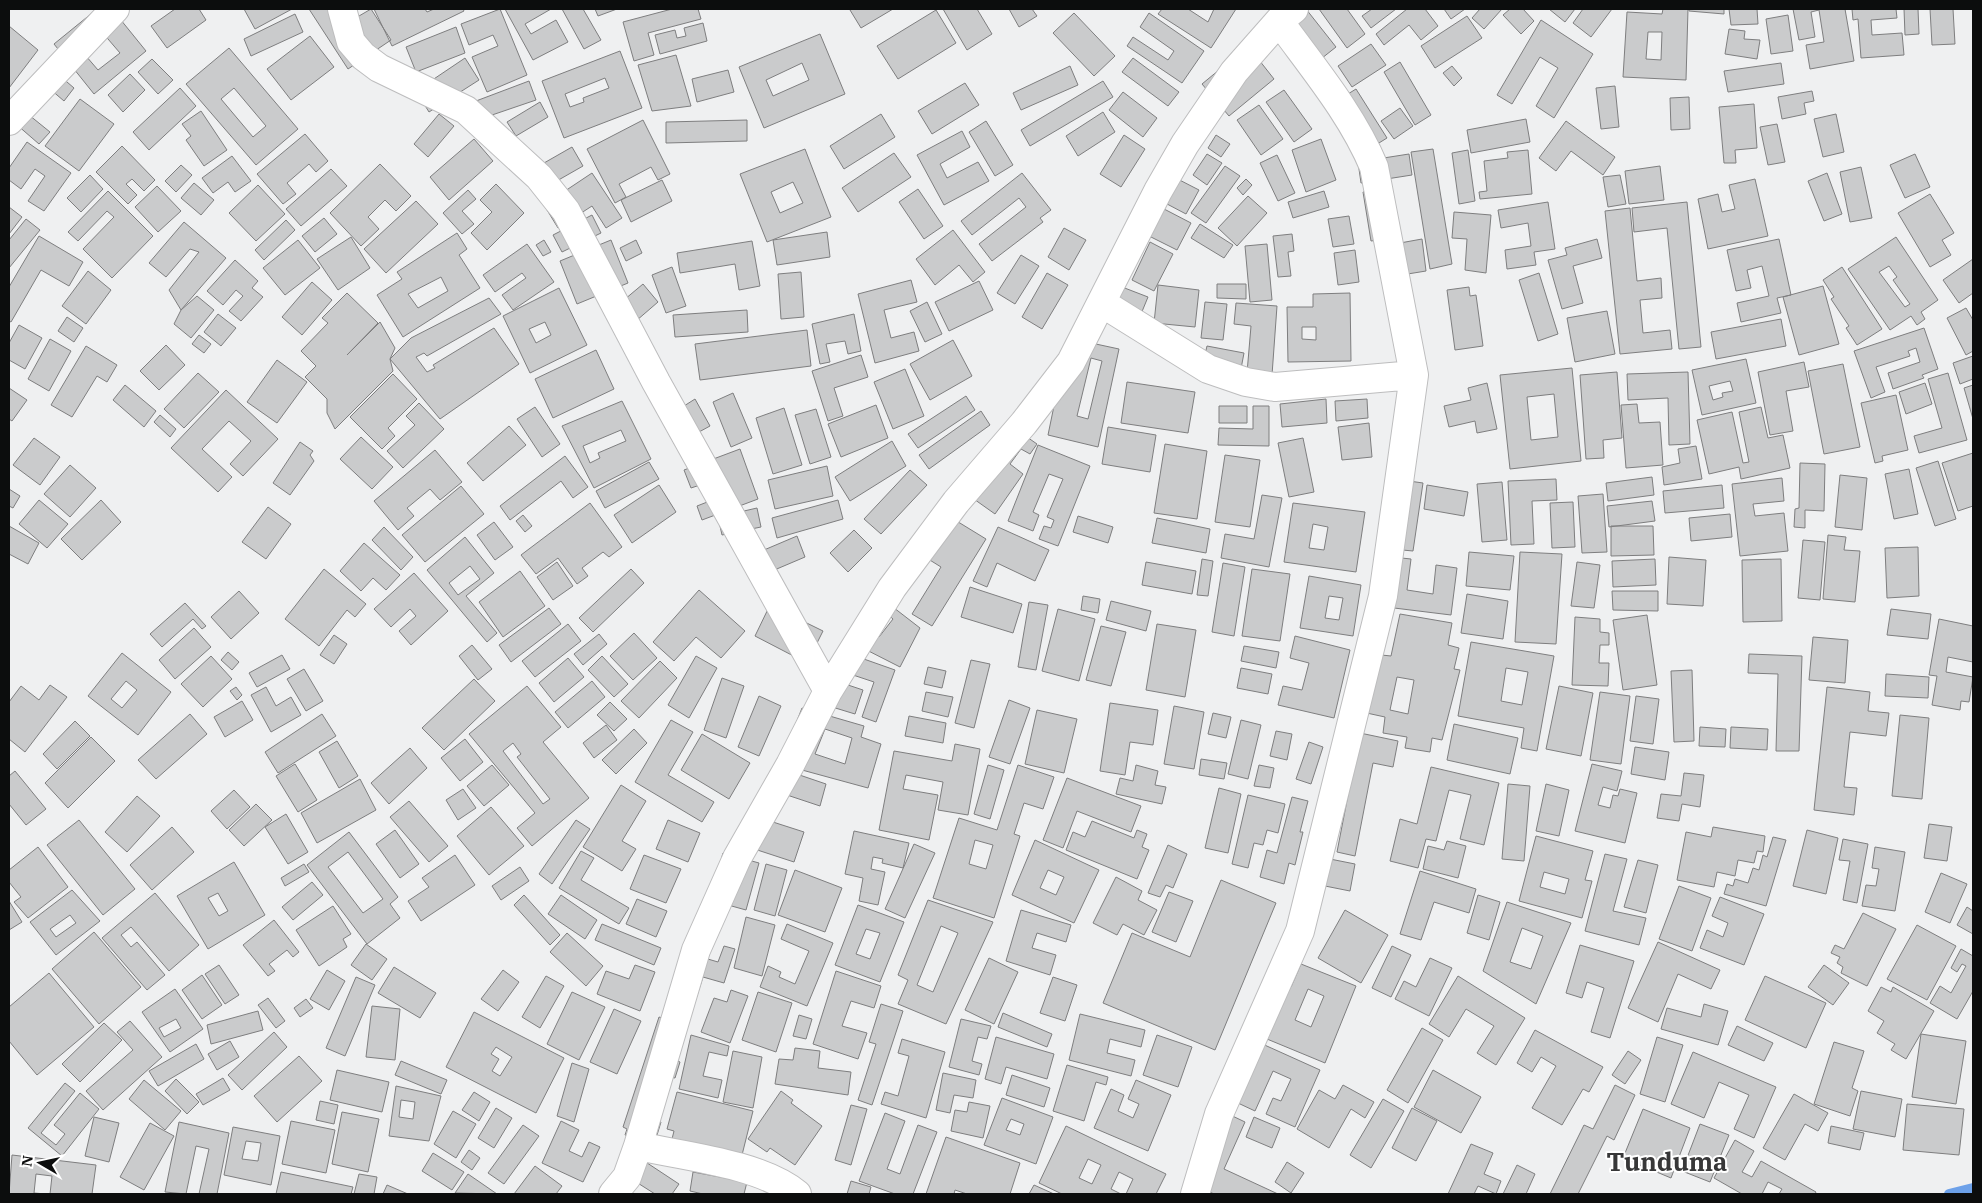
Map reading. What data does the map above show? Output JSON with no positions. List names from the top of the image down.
{
  "districts": ["Tunduma"],
  "north": "left"
}
